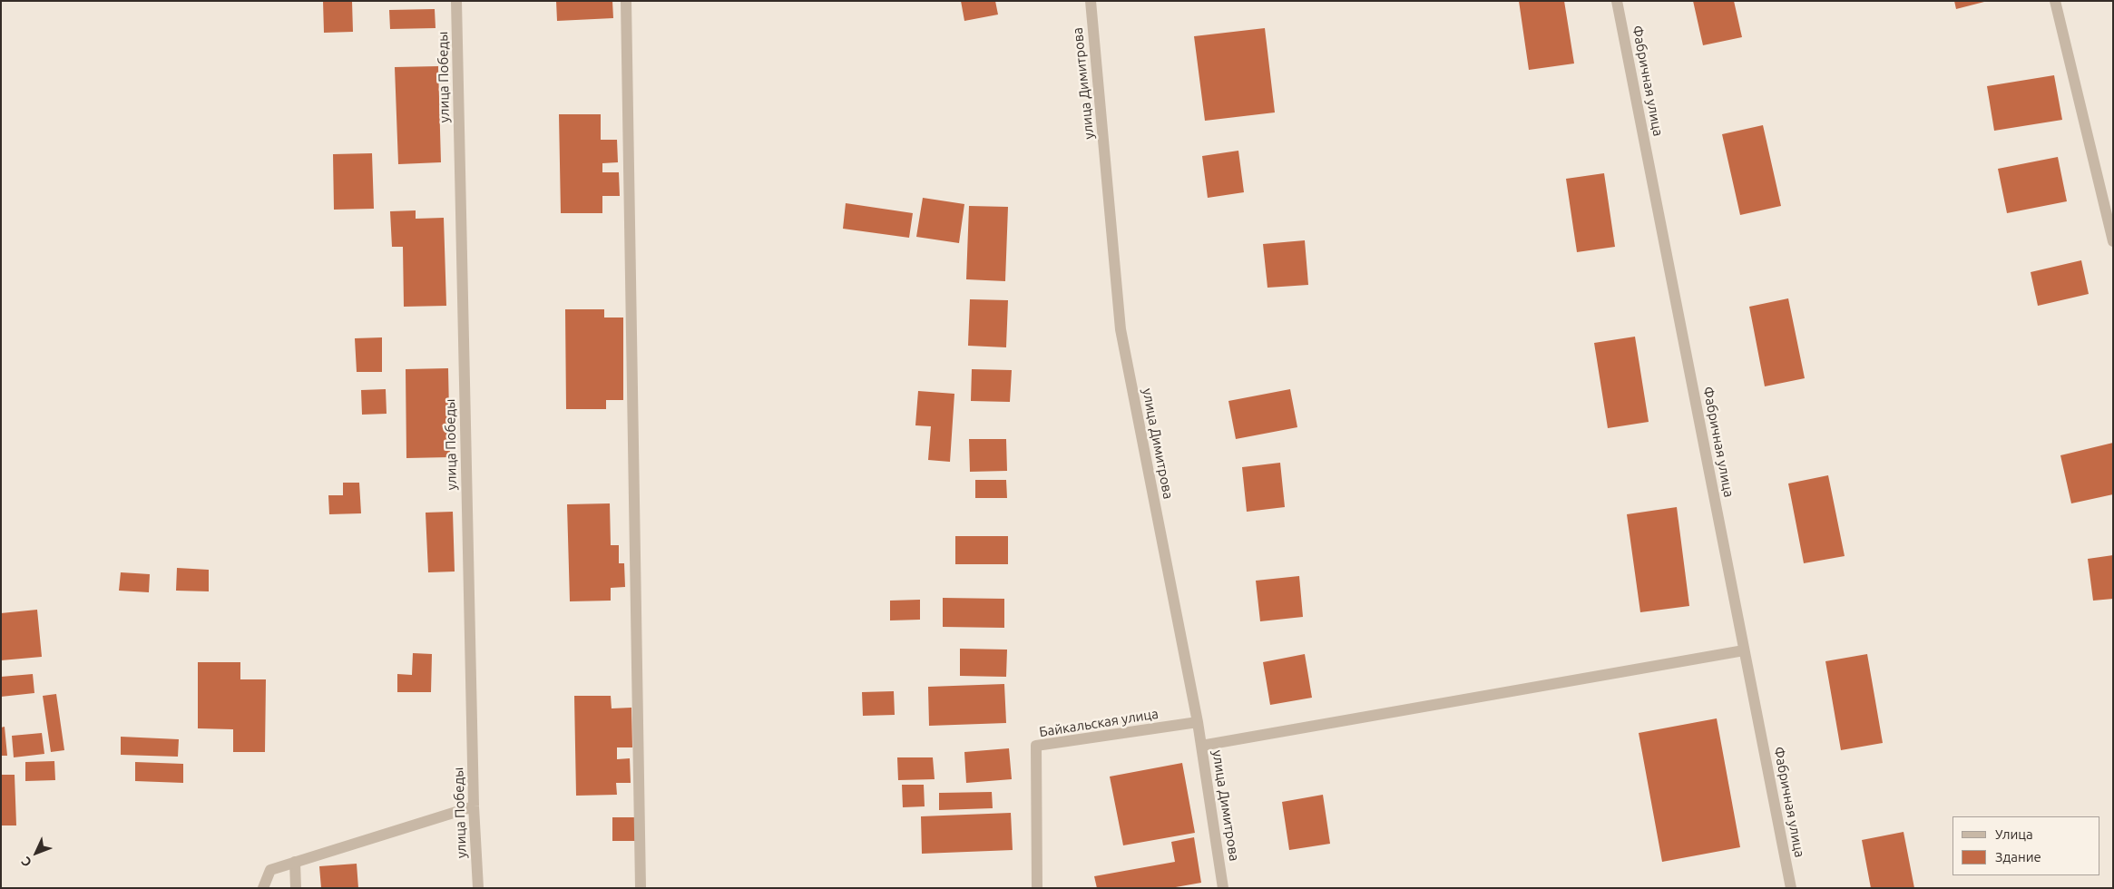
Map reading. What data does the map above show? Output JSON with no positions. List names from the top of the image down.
{
  "streets": {
    "street": [
      "улица Победы",
      "Фабричная улица",
      "улица Димитрова",
      "Байкальская улица"
    ]
  },
  "crossings": [
    ["улица Димитрова", "Байкальская улица"]
  ],
  "legend": ["Улица", "Здание"],
  "north": "bottom left"
}
